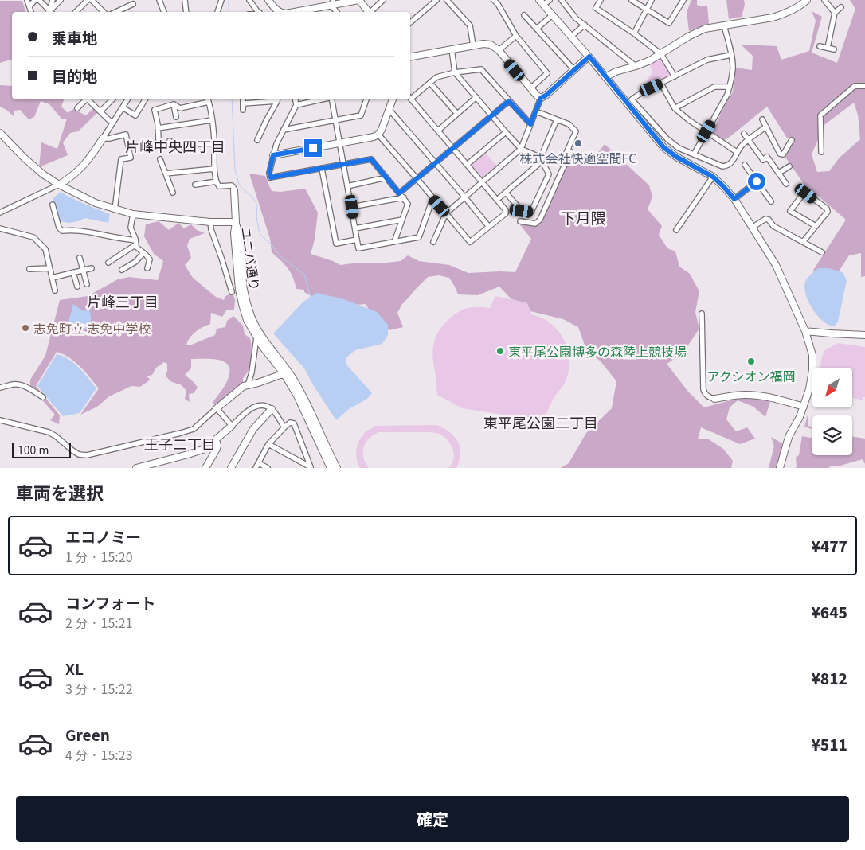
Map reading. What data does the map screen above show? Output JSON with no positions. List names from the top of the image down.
{
  "streets": {
    "street": ["ユニバ通り"]
  },
  "districts": [
    "片峰中央四丁目",
    "下月隈",
    "片峰三丁目",
    "東平尾公園二丁目",
    "王子二丁目"
  ],
  "places": [
    "株式会社快適空間FC",
    "志免町立 志免中学校",
    "東平尾公園博多の森陸上競技場",
    "アクシオン福岡"
  ],
  "scale_bar": "100 m",
  "north": "bottom left",
  "page": {
    "banner": ["乗車地", "目的地"],
    "scale": "100 m",
    "heading": "車両を選択",
    "list": [
      {
        "name": "エコノミー",
        "note": "1 分 · 15:20",
        "value": "¥477"
      },
      {
        "name": "コンフォート",
        "note": "2 分 · 15:21",
        "value": "¥645"
      },
      {
        "name": "XL",
        "note": "3 分 · 15:22",
        "value": "¥812"
      },
      {
        "name": "Green",
        "note": "4 分 · 15:23",
        "value": "¥511"
      }
    ],
    "buttons": "確定"
  }
}
